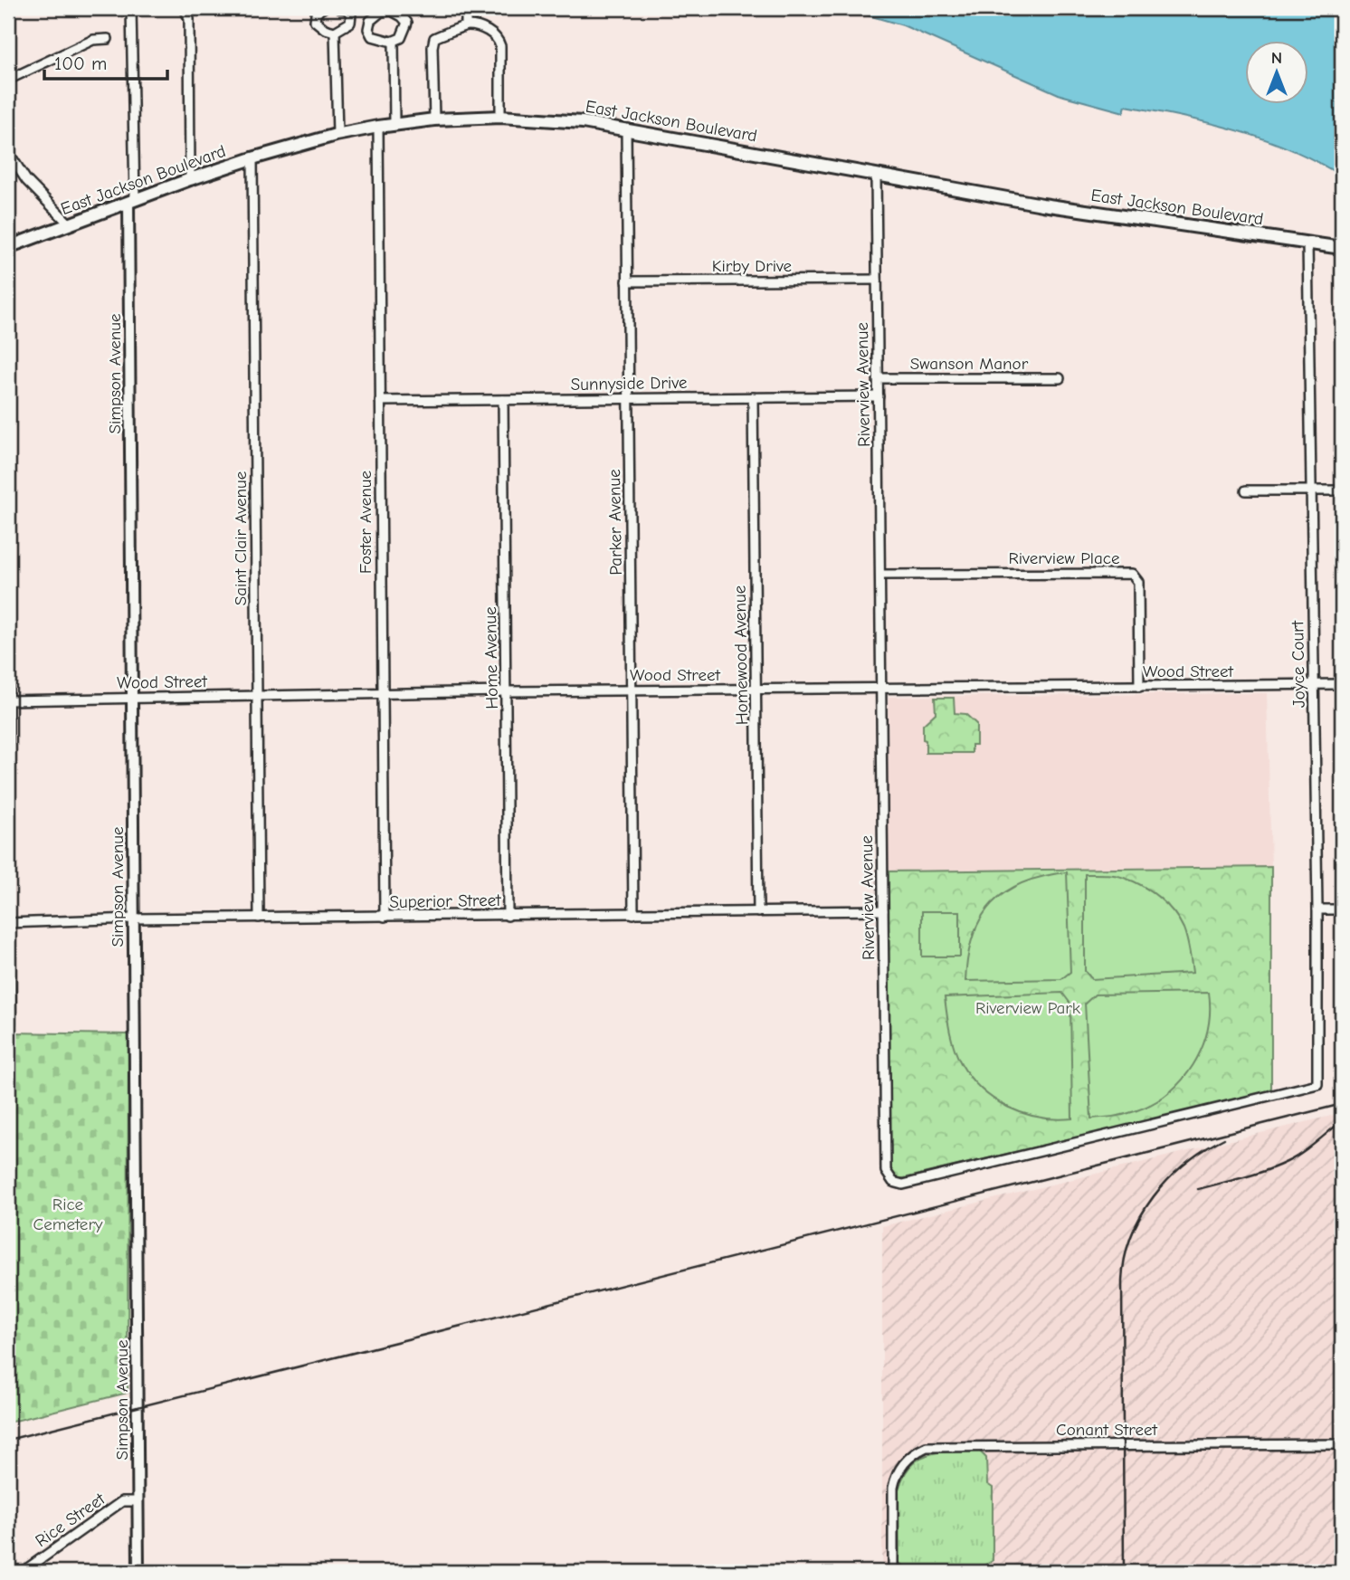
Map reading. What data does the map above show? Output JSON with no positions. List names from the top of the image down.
{
  "streets": {
    "main road": ["East Jackson Boulevard"],
    "street": [
      "Kirby Drive",
      "Swanson Manor",
      "Simpson Avenue",
      "Sunnyside Drive",
      "Riverview Avenue",
      "Foster Avenue",
      "Parker Avenue",
      "Saint Clair Avenue",
      "Riverview Place",
      "Homewood Avenue",
      "Home Avenue",
      "Joyce Court",
      "Wood Street",
      "Superior Street",
      "Conant Street",
      "Rice Street"
    ]
  },
  "crossings": [
    ["East Jackson Boulevard", "Simpson Avenue"],
    ["East Jackson Boulevard", "Riverview Avenue"],
    ["East Jackson Boulevard", "Foster Avenue"],
    ["East Jackson Boulevard", "Parker Avenue"],
    ["East Jackson Boulevard", "Saint Clair Avenue"],
    ["East Jackson Boulevard", "Joyce Court"],
    ["Kirby Drive", "Riverview Avenue"],
    ["Kirby Drive", "Parker Avenue"],
    ["Swanson Manor", "Riverview Avenue"],
    ["Simpson Avenue", "Wood Street"],
    ["Simpson Avenue", "Superior Street"],
    ["Simpson Avenue", "Rice Street"],
    ["Sunnyside Drive", "Riverview Avenue"],
    ["Sunnyside Drive", "Foster Avenue"],
    ["Sunnyside Drive", "Parker Avenue"],
    ["Sunnyside Drive", "Homewood Avenue"],
    ["Sunnyside Drive", "Home Avenue"],
    ["Riverview Avenue", "Riverview Place"],
    ["Riverview Avenue", "Joyce Court"],
    ["Riverview Avenue", "Wood Street"],
    ["Riverview Avenue", "Superior Street"],
    ["Foster Avenue", "Wood Street"],
    ["Foster Avenue", "Superior Street"],
    ["Parker Avenue", "Wood Street"],
    ["Parker Avenue", "Superior Street"],
    ["Saint Clair Avenue", "Wood Street"],
    ["Saint Clair Avenue", "Superior Street"],
    ["Riverview Place", "Wood Street"],
    ["Homewood Avenue", "Wood Street"],
    ["Homewood Avenue", "Superior Street"],
    ["Home Avenue", "Wood Street"],
    ["Home Avenue", "Superior Street"],
    ["Joyce Court", "Wood Street"]
  ],
  "parks": ["Riverview Park", "Rice Cemetery"],
  "scale_bar": "100 m",
  "north": "top"
}
